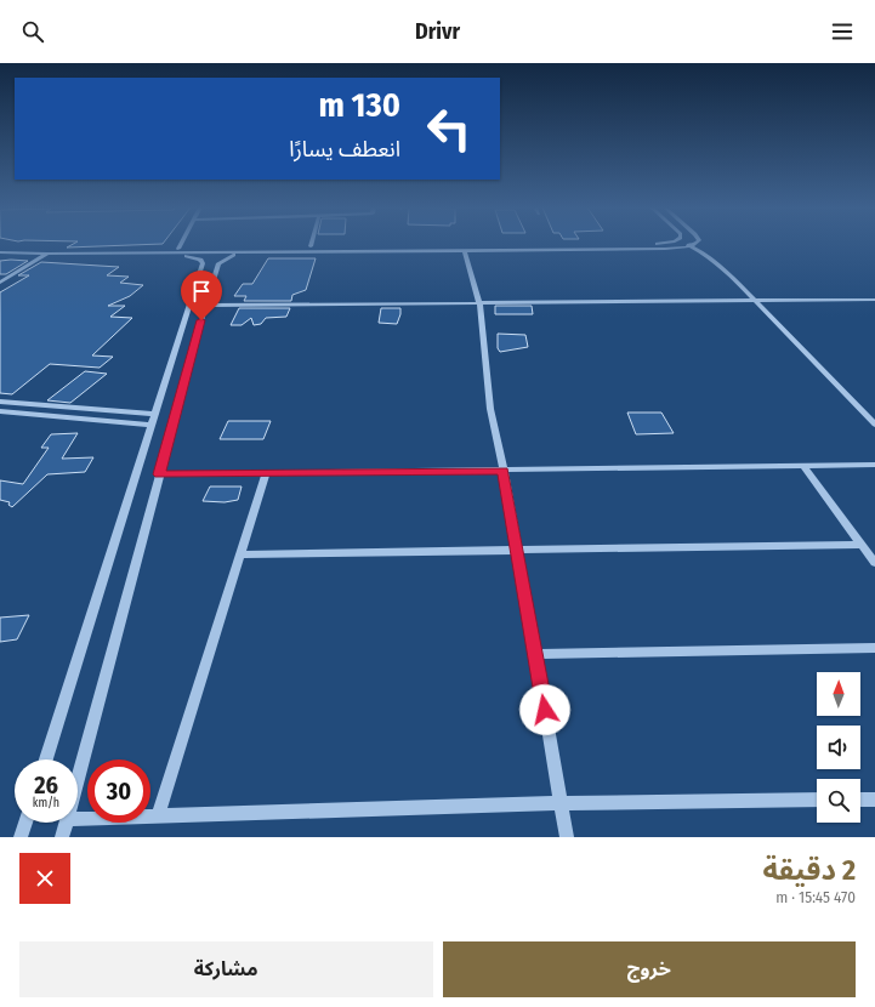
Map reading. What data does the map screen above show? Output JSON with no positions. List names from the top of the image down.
{
  "north": "top",
  "page": {
    "header": "Drivr",
    "turn": ["130 m", "انعطف يسارًا"],
    "speed": "26 km/h",
    "limit": "30",
    "heading": ["2 دقيقة", "470 m · 15:45"],
    "buttons": ["خروج", "مشاركة"]
  }
}
